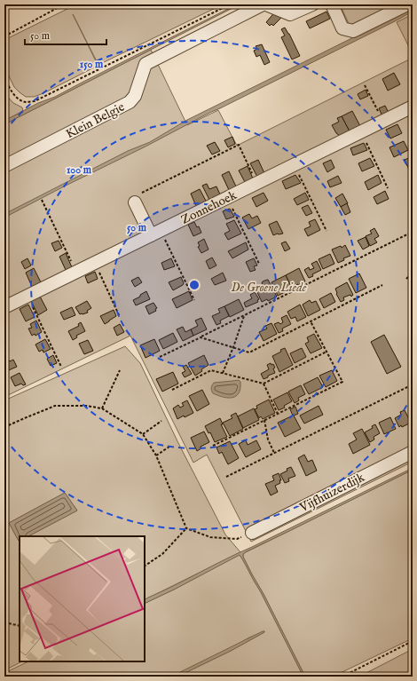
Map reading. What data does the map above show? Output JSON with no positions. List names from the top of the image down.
{
  "streets": {
    "street": ["Klein Belgie", "Zonnehoek", "Vijfhuizerdijk"]
  },
  "parks": ["De Groene Liede"],
  "scale_bar": "50 m",
  "rings": ["150 m", "100 m", "50 m"]
}
